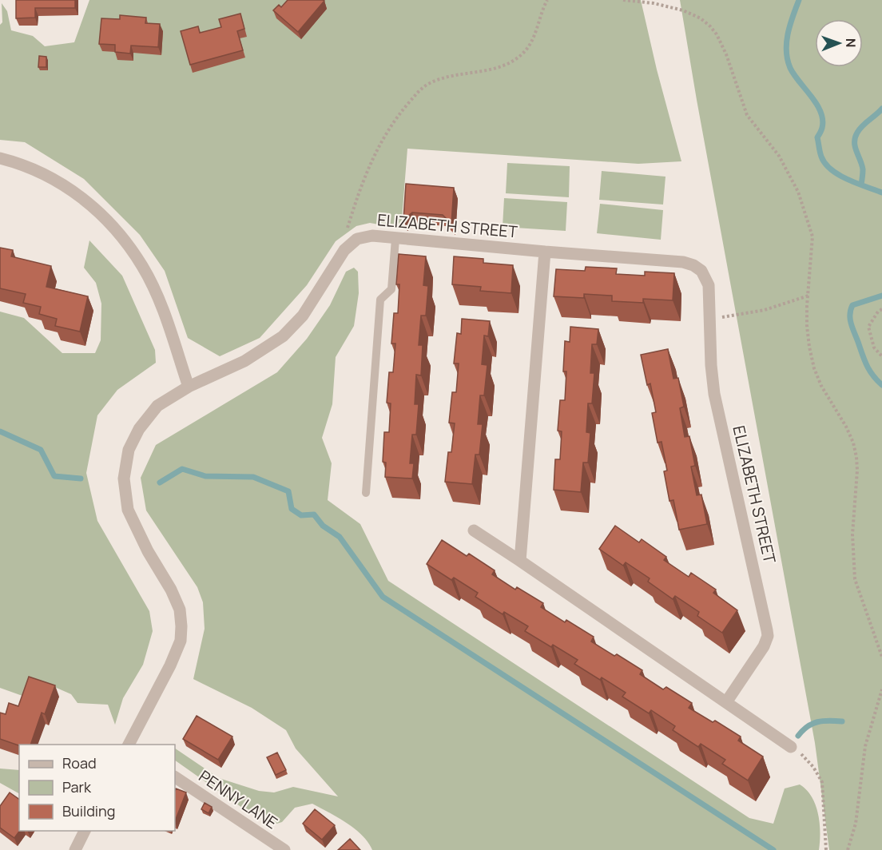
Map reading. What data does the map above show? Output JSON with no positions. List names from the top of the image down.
{
  "streets": {
    "street": ["ELIZABETH STREET", "PENNY LANE"]
  },
  "legend": ["Road", "Park", "Building"],
  "north": "right"
}
